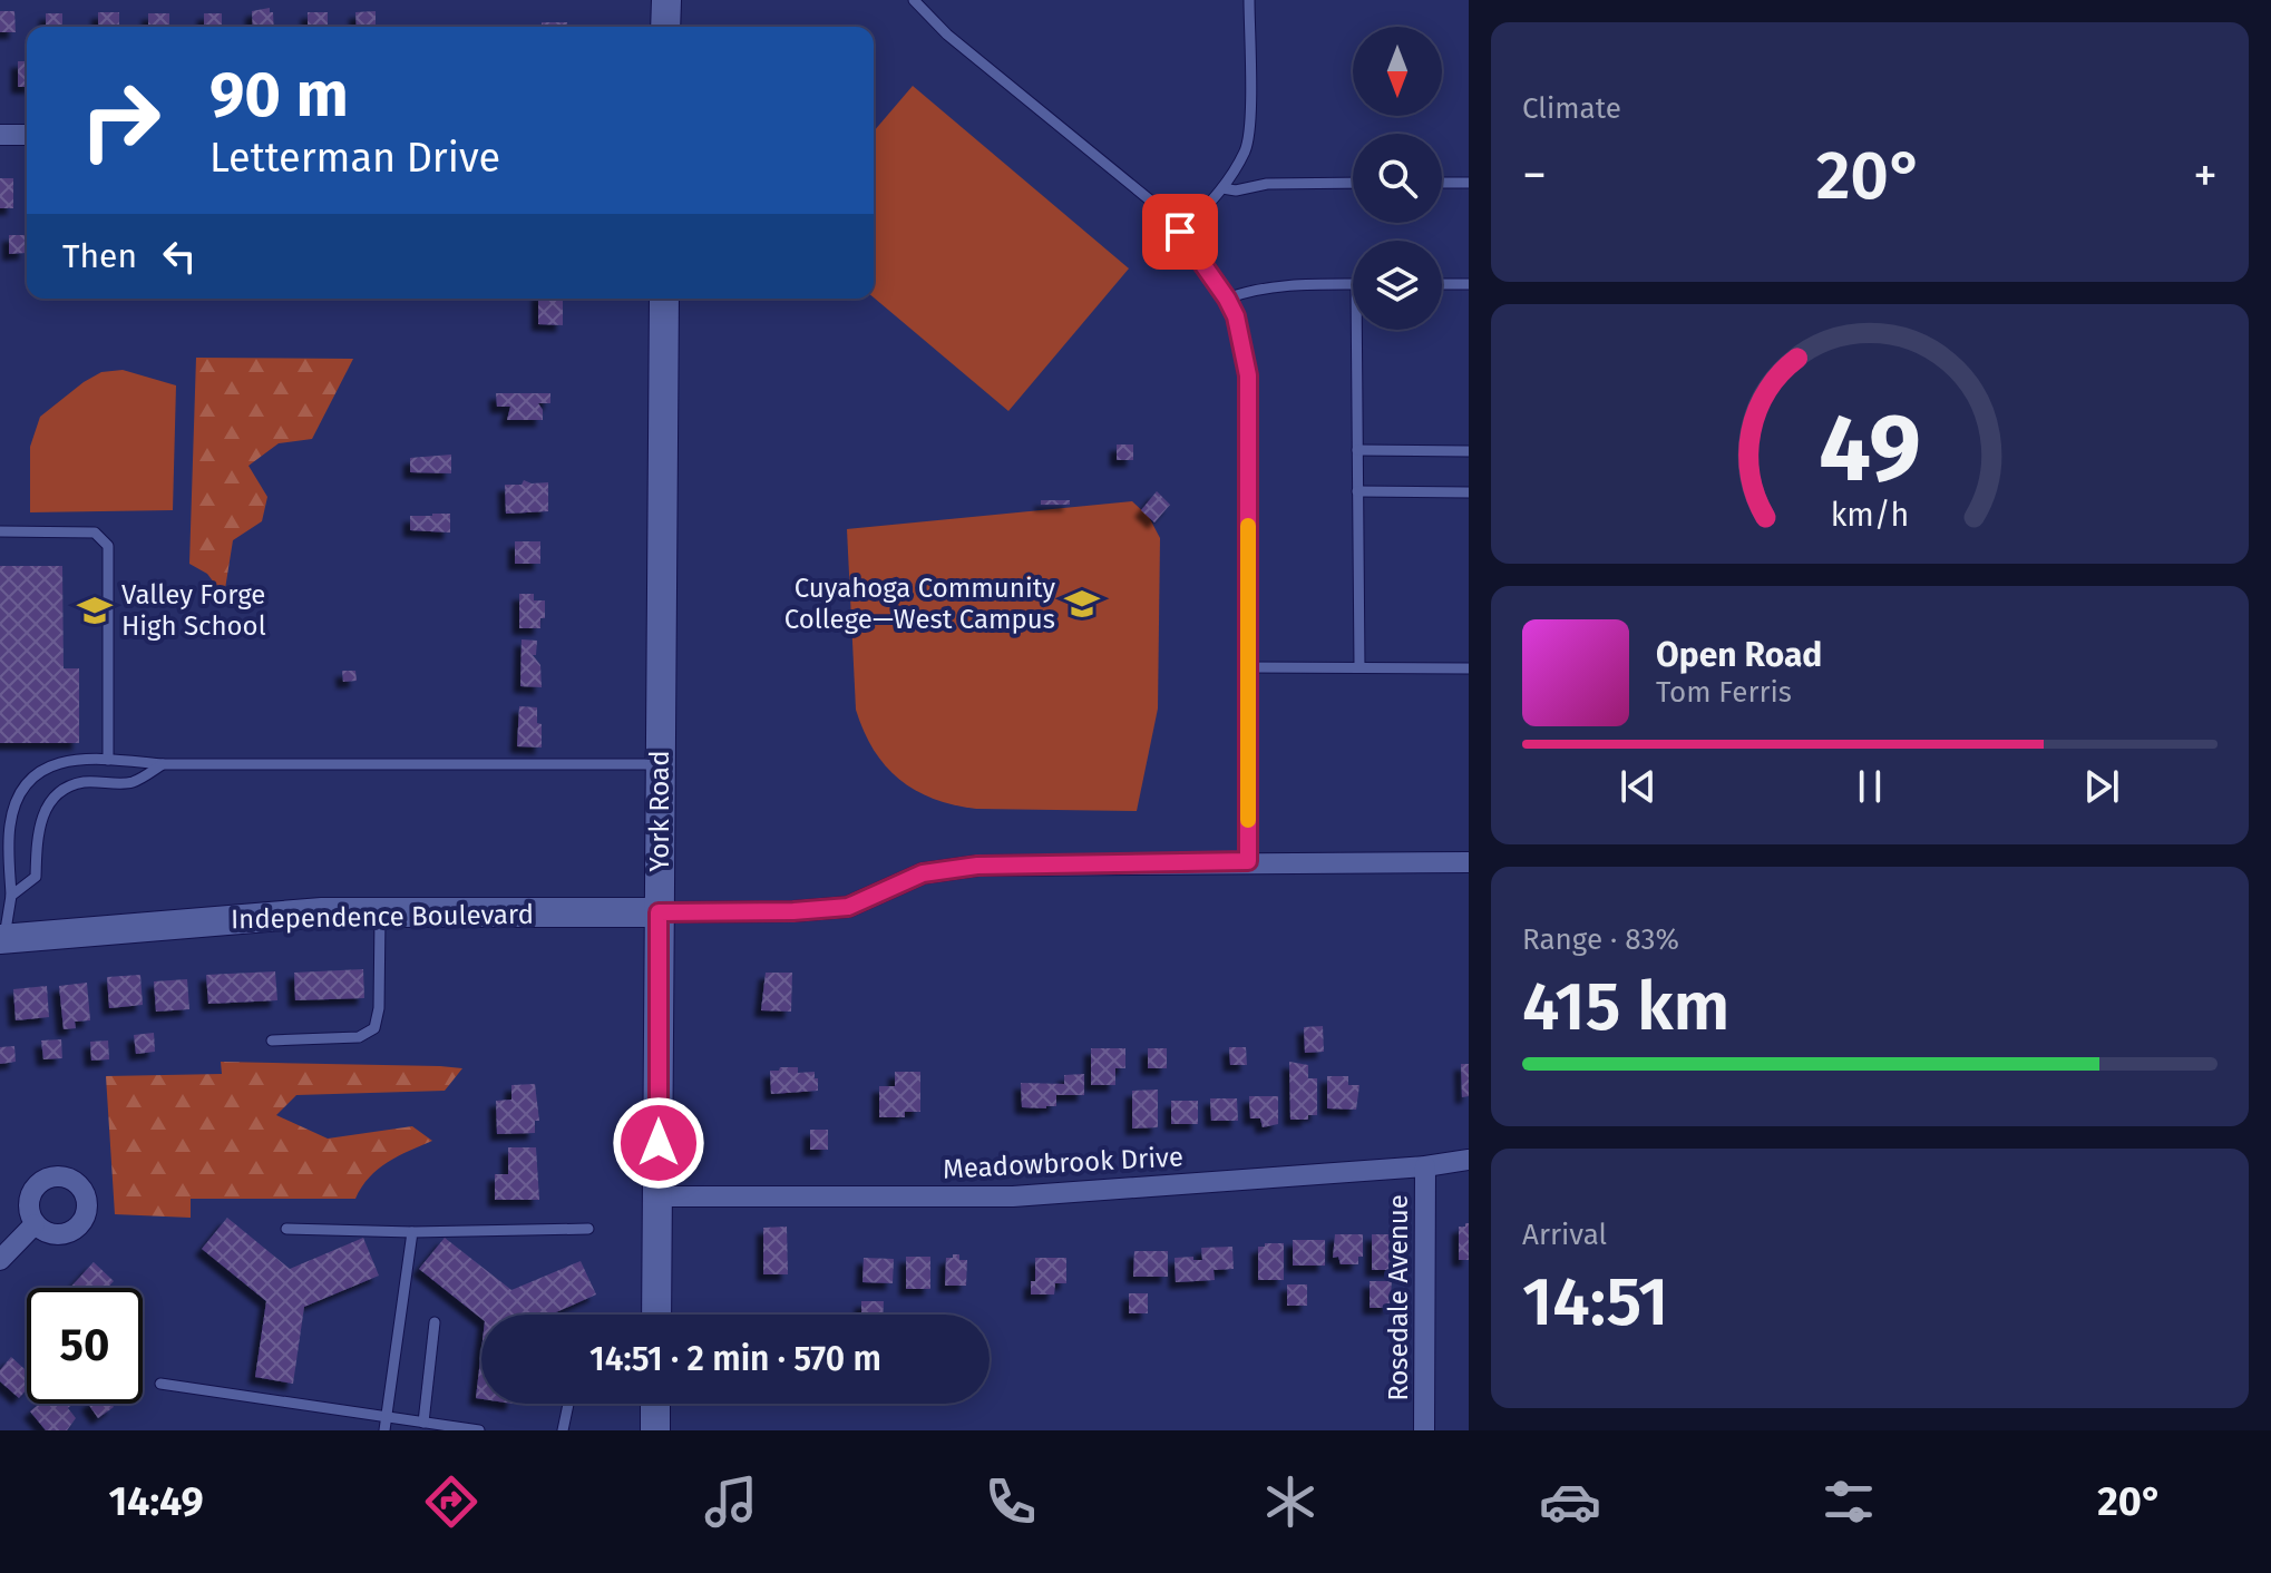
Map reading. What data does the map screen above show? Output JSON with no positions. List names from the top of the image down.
{
  "streets": {
    "main road": ["York Road", "Independence Boulevard"],
    "street": ["Meadowbrook Drive", "Rosedale Avenue"]
  },
  "crossings": [
    ["York Road", "Independence Boulevard"],
    ["York Road", "Meadowbrook Drive"],
    ["Meadowbrook Drive", "Rosedale Avenue"]
  ],
  "places": {
    "school or university": ["Cuyahoga Community College—West Campus", "Valley Forge High School"]
  },
  "north": "bottom",
  "page": {
    "tile": [
      "Climate",
      ["Range · 83%", "415 km"],
      ["Arrival", "14:51"]
    ],
    "turn": ["90 m", "Letterman Drive"],
    "heat": ["−", "20°", "+"],
    "then": "Then",
    "song": ["Open Road", "Tom Ferris"],
    "limit": "50",
    "trip": "14:51 · 2 min · 570 m",
    "tabs": ["14:49", "20°"],
    "gauge": ["49", "km/h"]
  }
}
